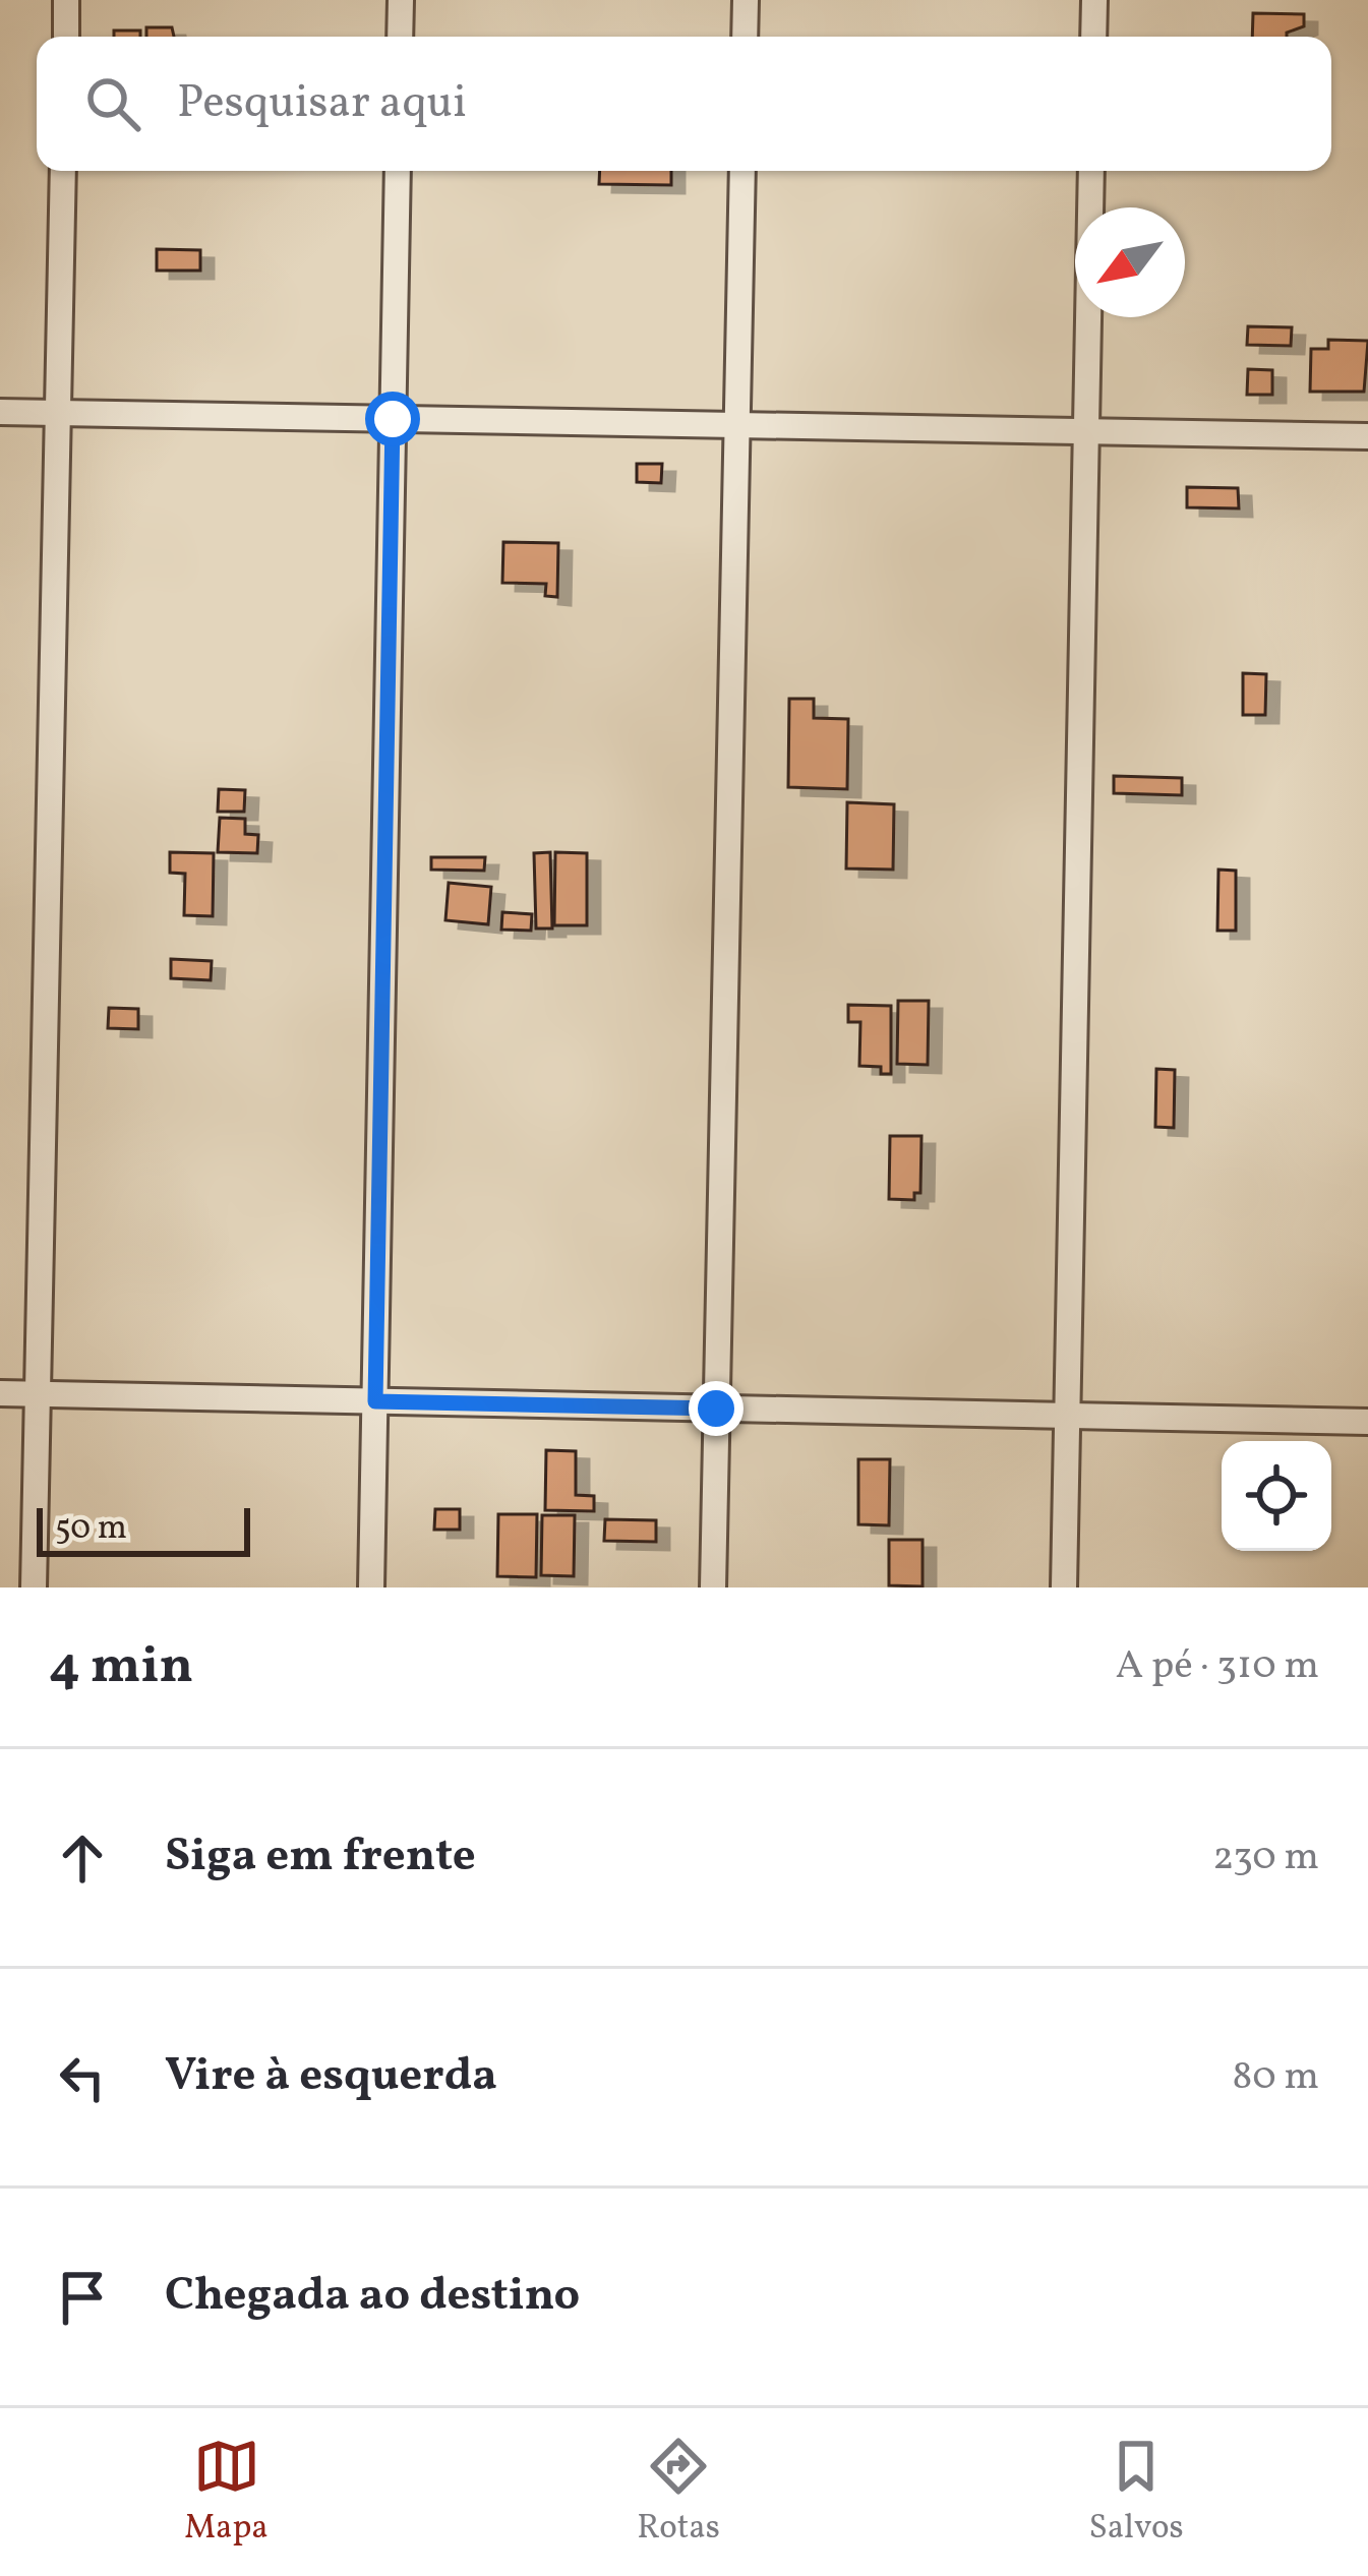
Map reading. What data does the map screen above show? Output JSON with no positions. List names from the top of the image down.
{
  "scale_bar": "50 m",
  "north": "bottom left",
  "page": {
    "search": "Pesquisar aqui",
    "scale": "50 m",
    "heading": ["4 min", "A pé · 310 m"],
    "list": [
      ["Siga em frente", "230 m"],
      ["Vire à esquerda", "80 m"],
      "Chegada ao destino"
    ],
    "nav": ["Mapa", "Rotas", "Salvos"]
  }
}
